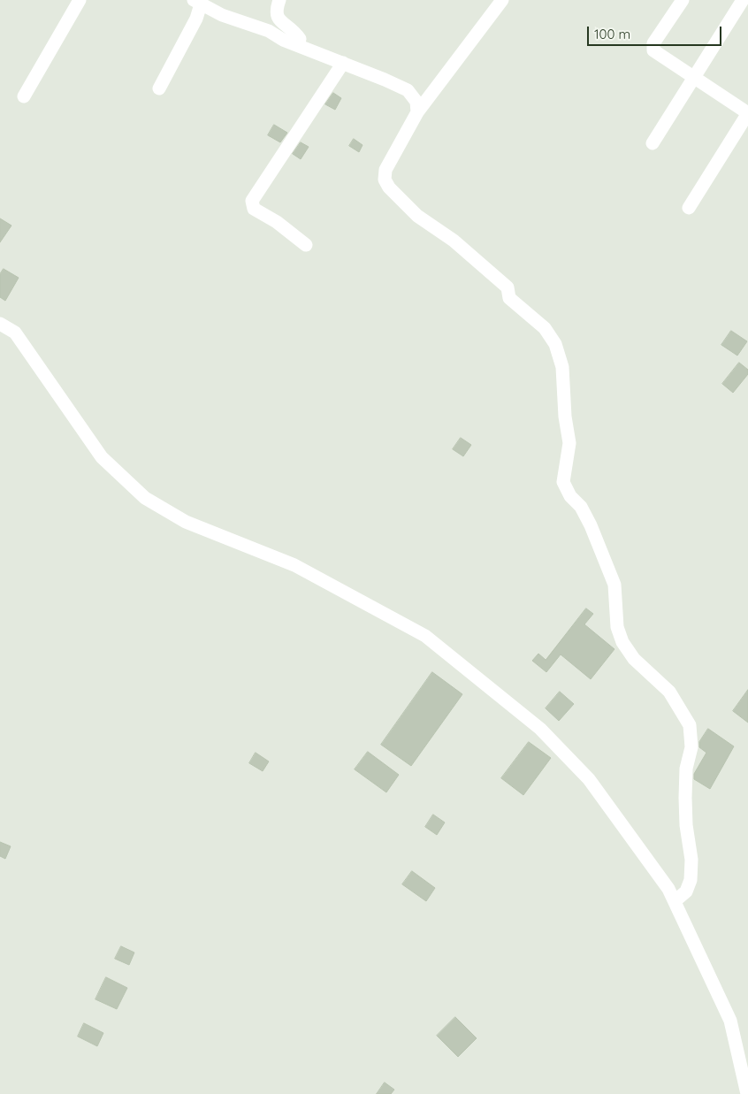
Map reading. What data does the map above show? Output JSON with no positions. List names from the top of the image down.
{
  "scale_bar": "100 m"
}
